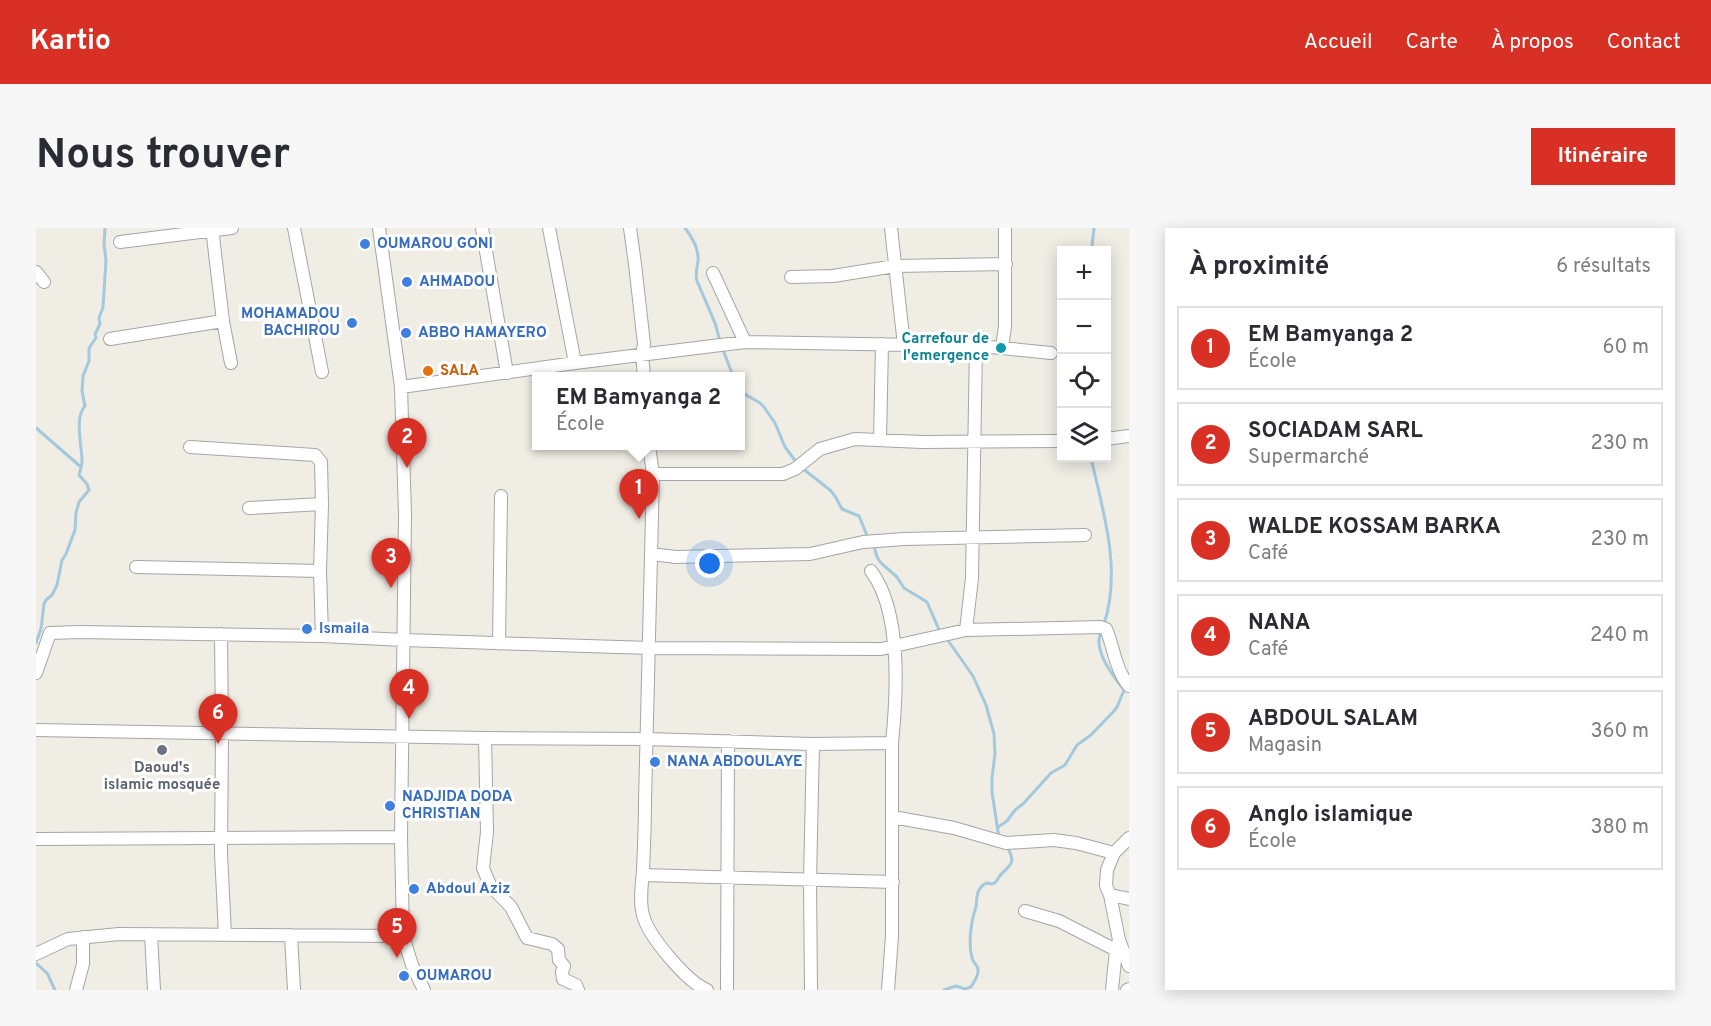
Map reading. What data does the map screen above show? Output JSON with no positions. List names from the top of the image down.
{
  "places": [
    "OUMAROU GONI",
    "AHMADOU",
    "MOHAMADOU BACHIROU",
    "ABBO HAMAYERO",
    "Carrefour de l'emergence",
    "SALA",
    "Ismaila",
    "Daoud's islamic mosquée",
    "NANA ABDOULAYE",
    "NADJIDA DODA CHRISTIAN",
    "Abdoul Aziz",
    "OUMAROU"
  ],
  "page": {
    "header": "Kartio",
    "nav": [
      "Accueil",
      "Carte",
      "À propos",
      "Contact"
    ],
    "buttons": "Itinéraire",
    "title": "Nous trouver",
    "heading": ["À proximité", "6 résultats"],
    "map_buttons": ["+", "−"],
    "list": [
      {
        "mark": "1",
        "name": "EM Bamyanga 2",
        "note": "École",
        "value": "60 m"
      },
      {
        "mark": "2",
        "name": "SOCIADAM SARL",
        "note": "Supermarché",
        "value": "230 m"
      },
      {
        "mark": "3",
        "name": "WALDE KOSSAM BARKA",
        "note": "Café",
        "value": "230 m"
      },
      {
        "mark": "4",
        "name": "NANA",
        "note": "Café",
        "value": "240 m"
      },
      {
        "mark": "5",
        "name": "ABDOUL SALAM",
        "note": "Magasin",
        "value": "360 m"
      },
      {
        "mark": "6",
        "name": "Anglo islamique",
        "note": "École",
        "value": "380 m"
      }
    ],
    "popup": ["EM Bamyanga 2", "École"],
    "pins": [
      "2",
      "1",
      "3",
      "4",
      "6",
      "5"
    ]
  }
}
